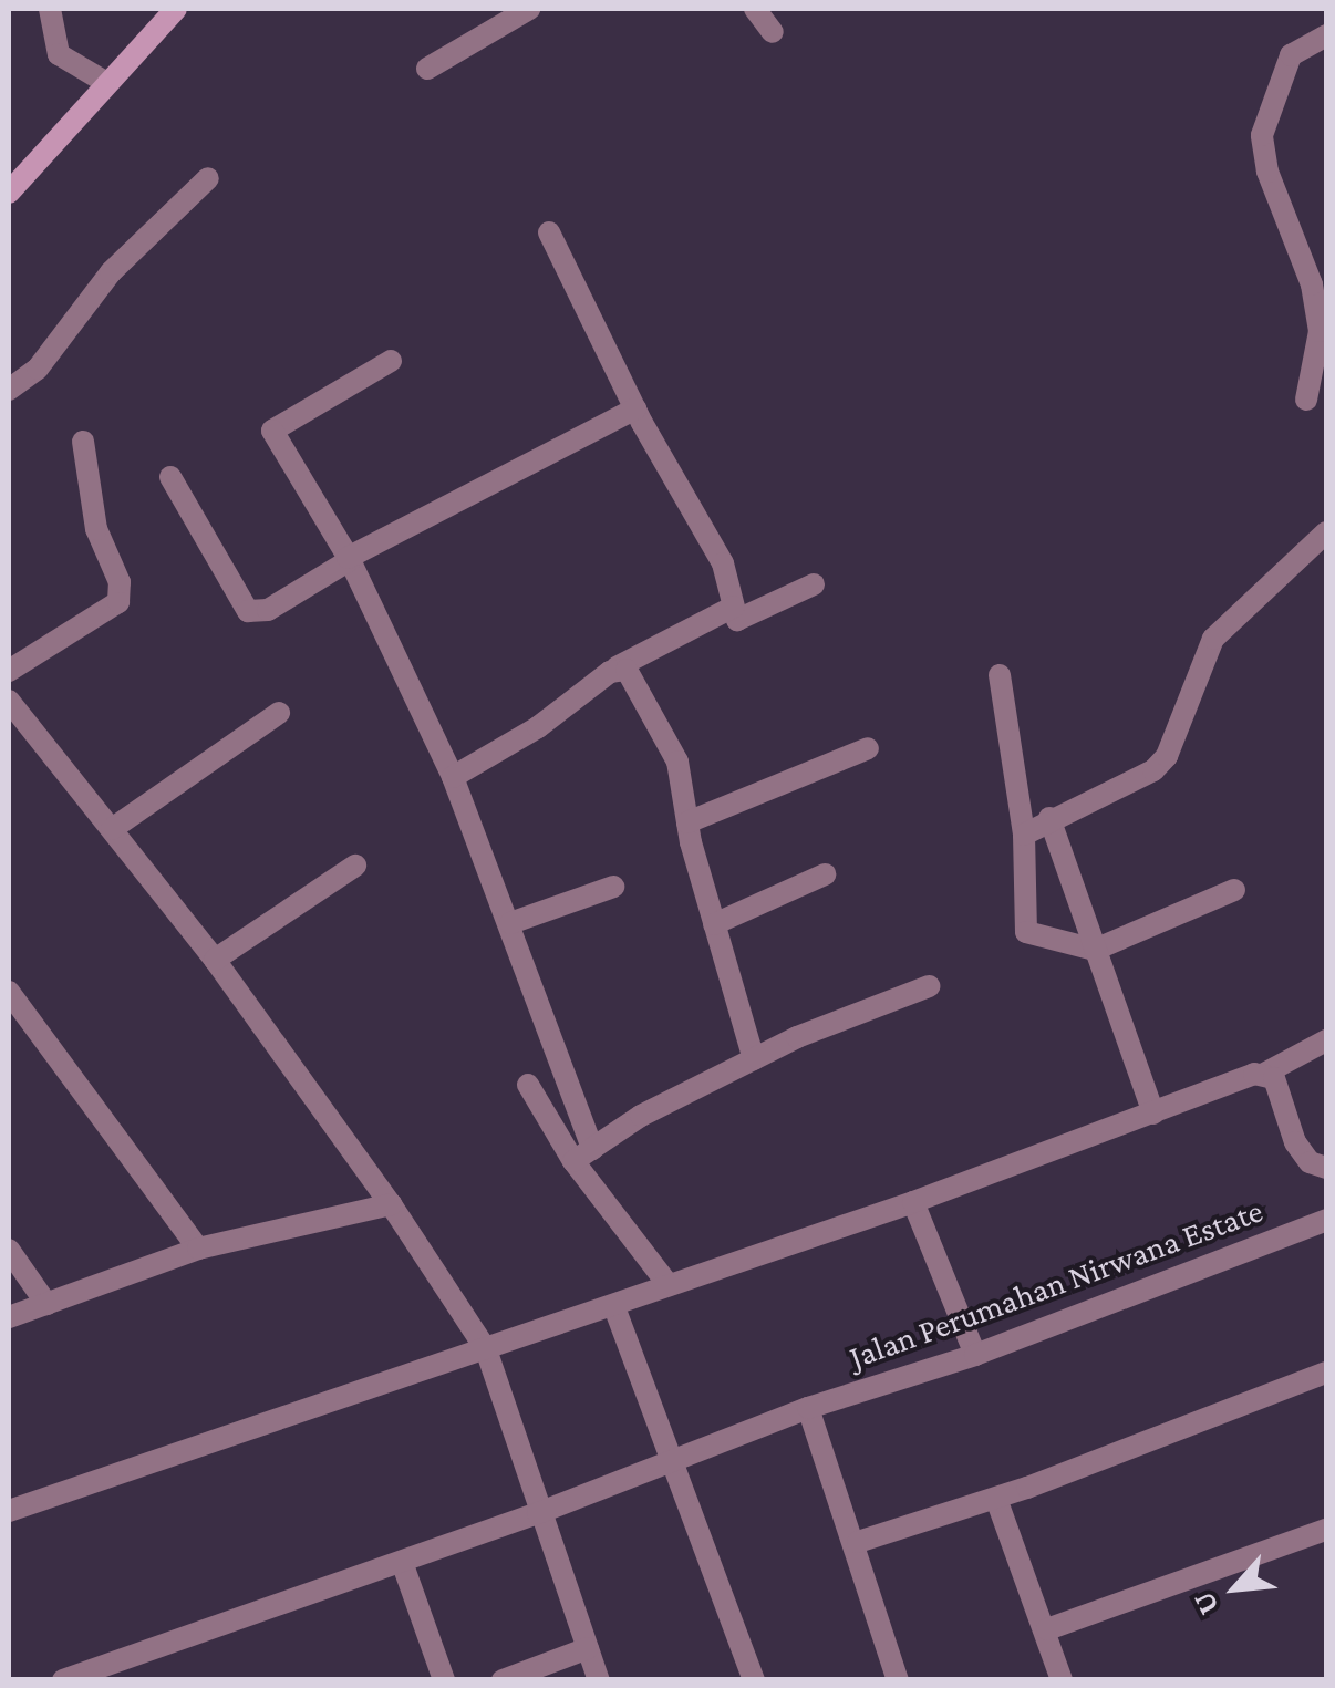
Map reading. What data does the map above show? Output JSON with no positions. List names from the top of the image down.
{
  "streets": {
    "street": ["Jalan Perumahan Nirwana Estate"]
  },
  "north": "bottom left"
}
